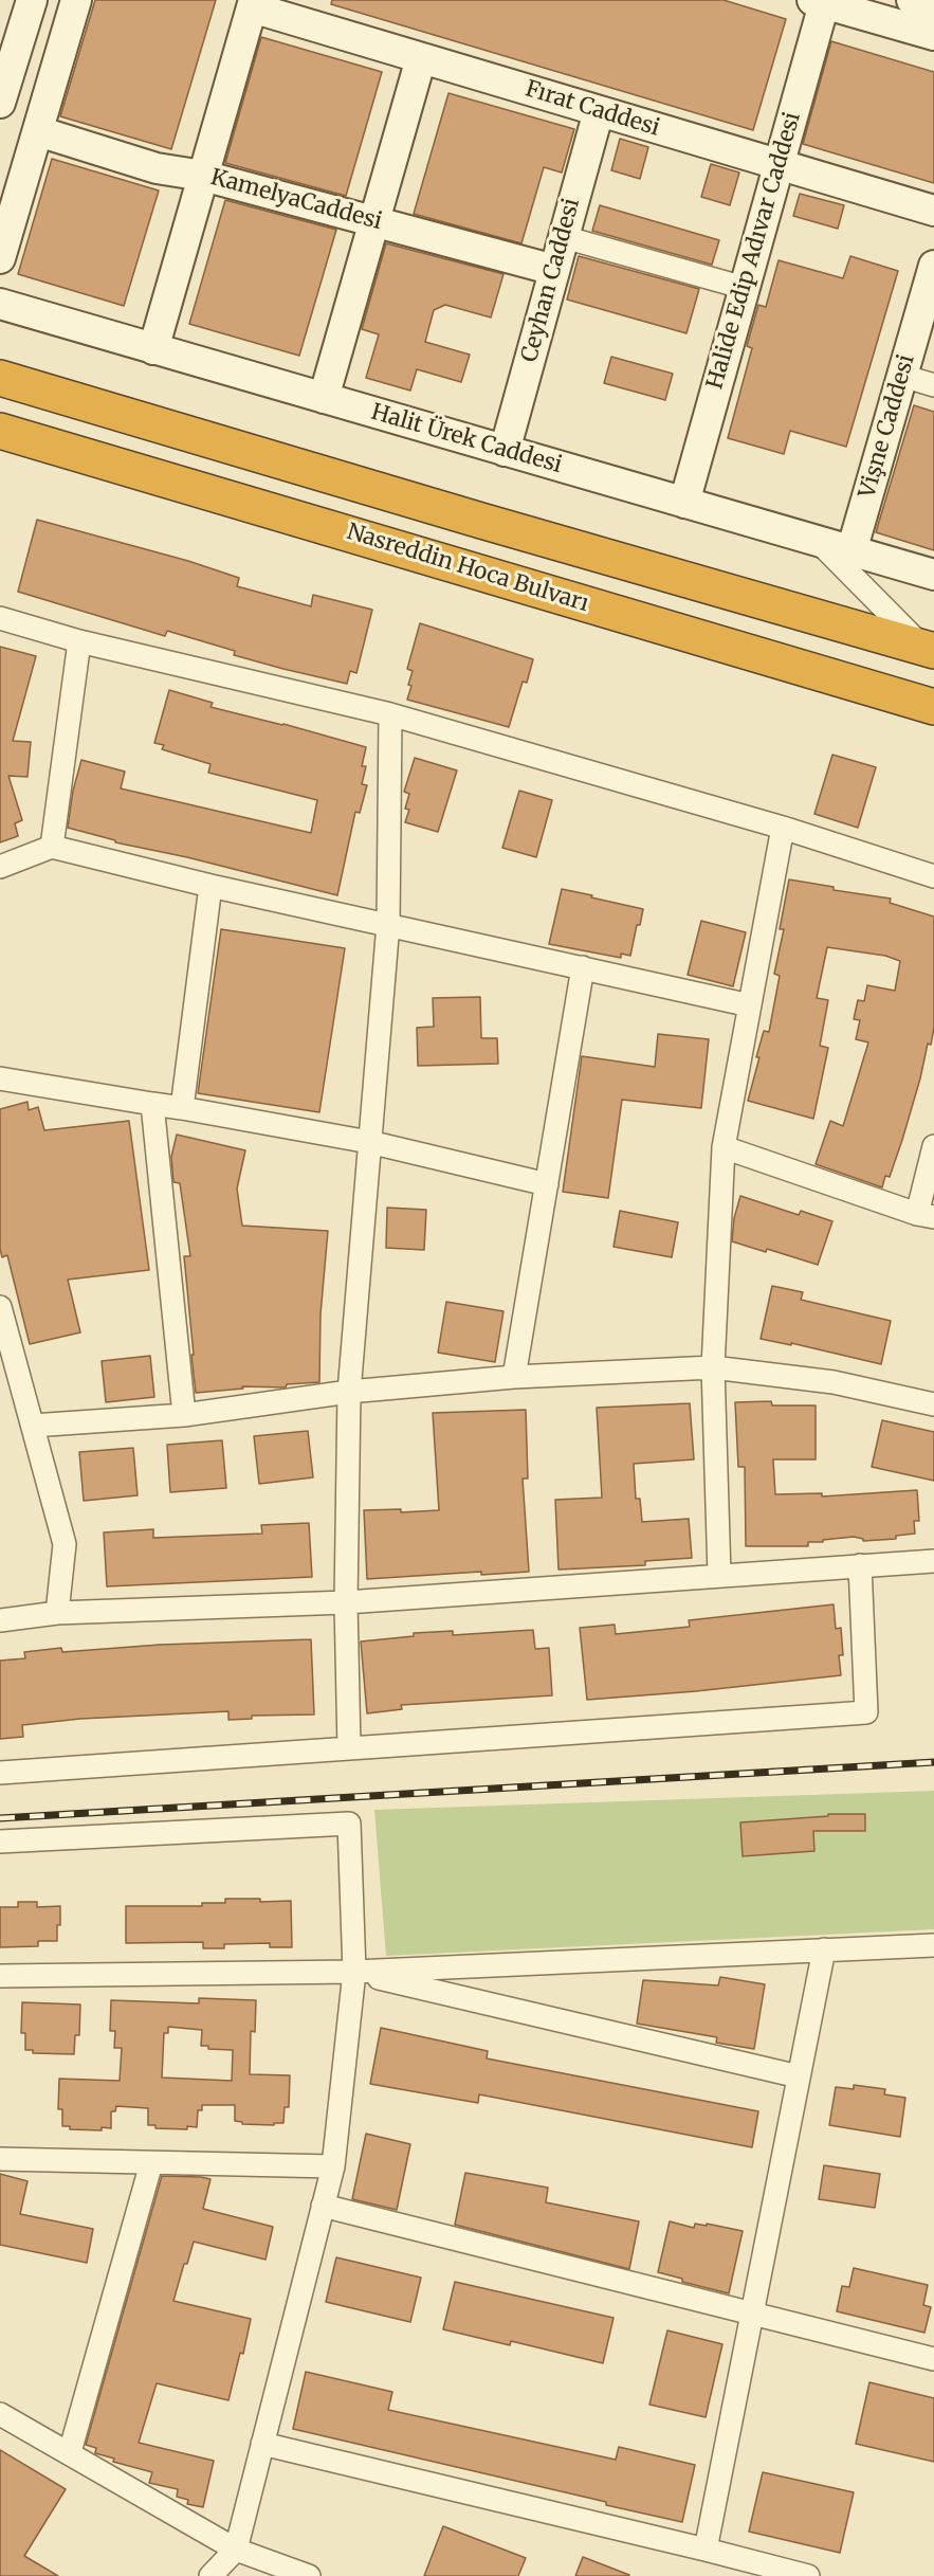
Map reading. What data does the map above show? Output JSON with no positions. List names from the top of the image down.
{
  "streets": {
    "highway": ["Nasreddin Hoca Bulvarı"],
    "street": [
      "Fırat Caddesi",
      "KamelyaCaddesi",
      "Halide Edip Adıvar Caddesi",
      "Ceyhan Caddesi",
      "Vişne Caddesi",
      "Halit Ürek Caddesi"
    ]
  },
  "crossings": [
    ["Fırat Caddesi", "Halide Edip Adıvar Caddesi"],
    ["Fırat Caddesi", "Ceyhan Caddesi"],
    ["KamelyaCaddesi", "Ceyhan Caddesi"],
    ["Halide Edip Adıvar Caddesi", "Halit Ürek Caddesi"],
    ["Ceyhan Caddesi", "Halit Ürek Caddesi"],
    ["Vişne Caddesi", "Halit Ürek Caddesi"]
  ]
}
